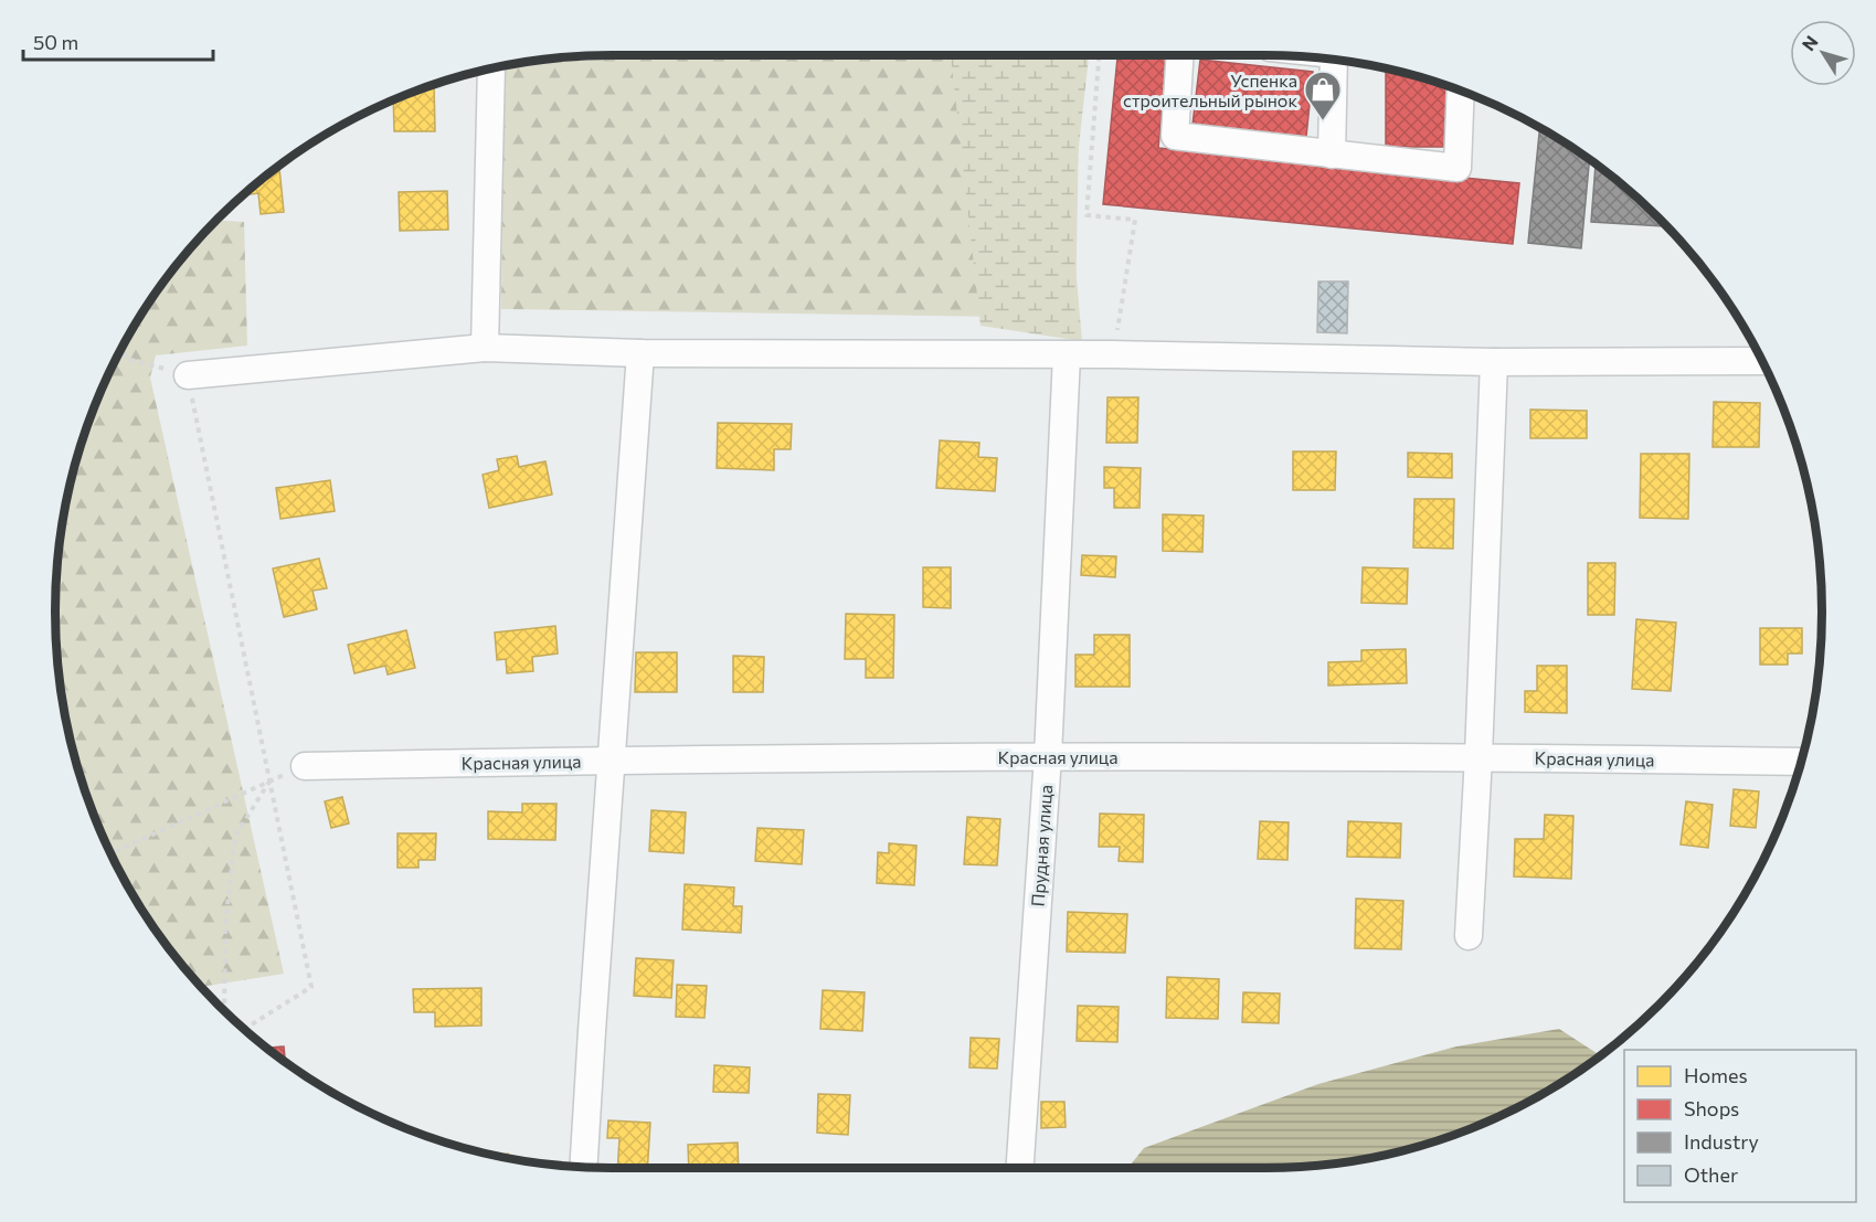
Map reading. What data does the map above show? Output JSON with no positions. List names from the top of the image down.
{
  "streets": {
    "street": ["Красная улица", "Прудная улица"]
  },
  "crossings": [
    ["Красная улица", "Прудная улица"]
  ],
  "places": {
    "shop": ["Успенка строительный рынок"]
  },
  "legend": [
    "Homes",
    "Shops",
    "Industry",
    "Other"
  ],
  "scale_bar": "50 m",
  "north": "top left"
}
